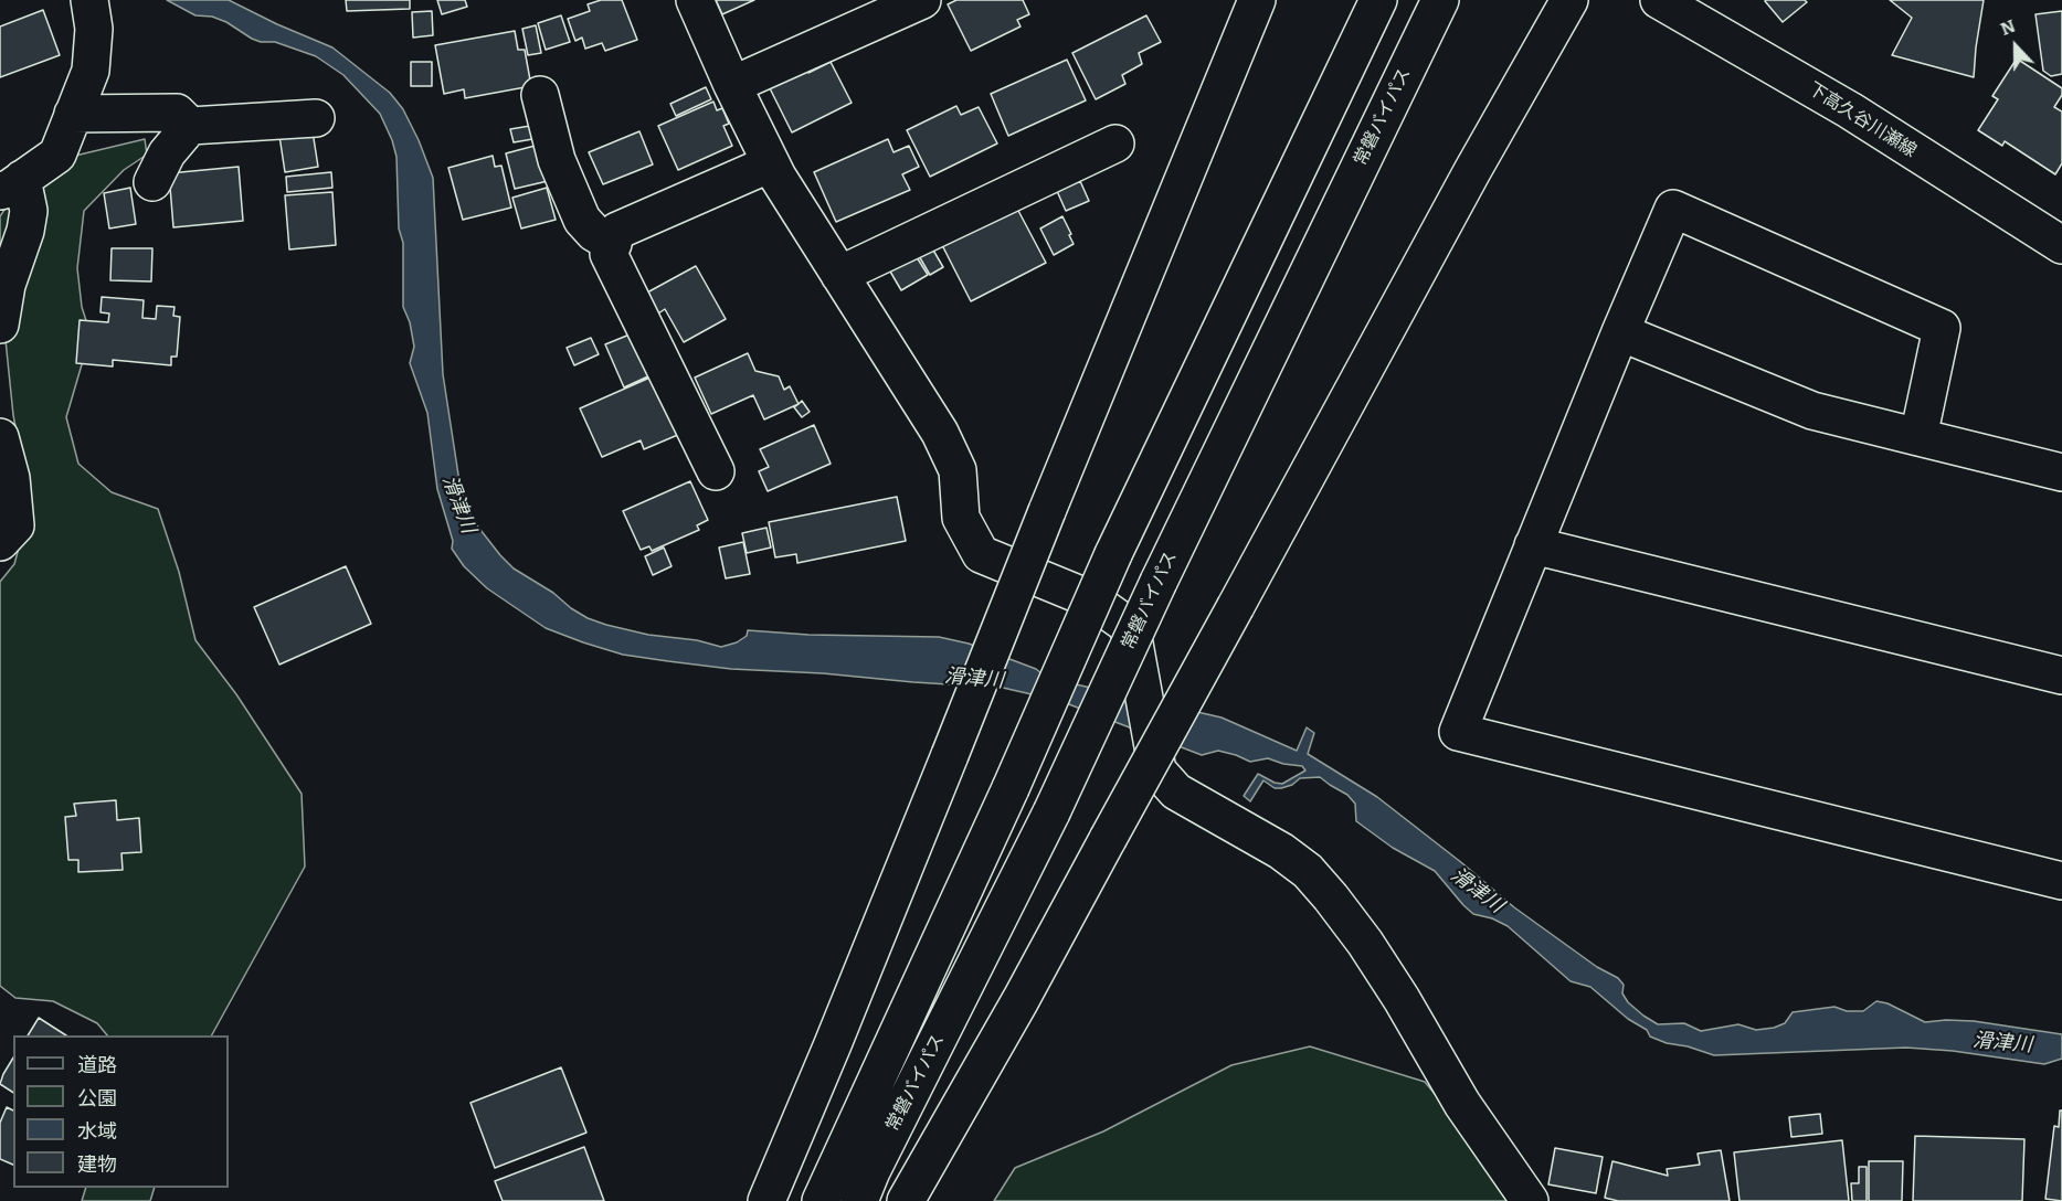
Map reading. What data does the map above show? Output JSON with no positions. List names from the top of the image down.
{
  "streets": {
    "main road": ["常磐バイパス", "下高久谷川瀬線"]
  },
  "water": ["滑津川"],
  "legend": [
    "道路",
    "公園",
    "水域",
    "建物"
  ],
  "north": "top"
}
